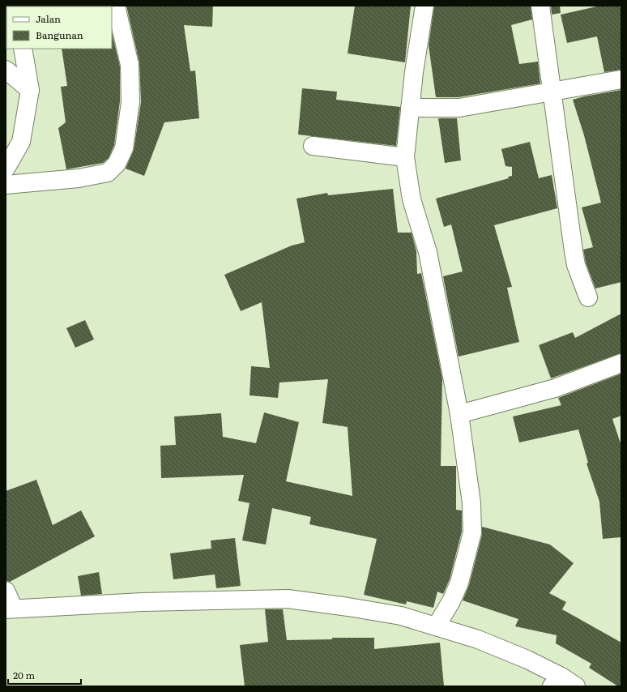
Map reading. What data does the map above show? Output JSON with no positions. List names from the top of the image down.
{
  "legend": ["Jalan", "Bangunan"],
  "scale_bar": "20 m"
}
